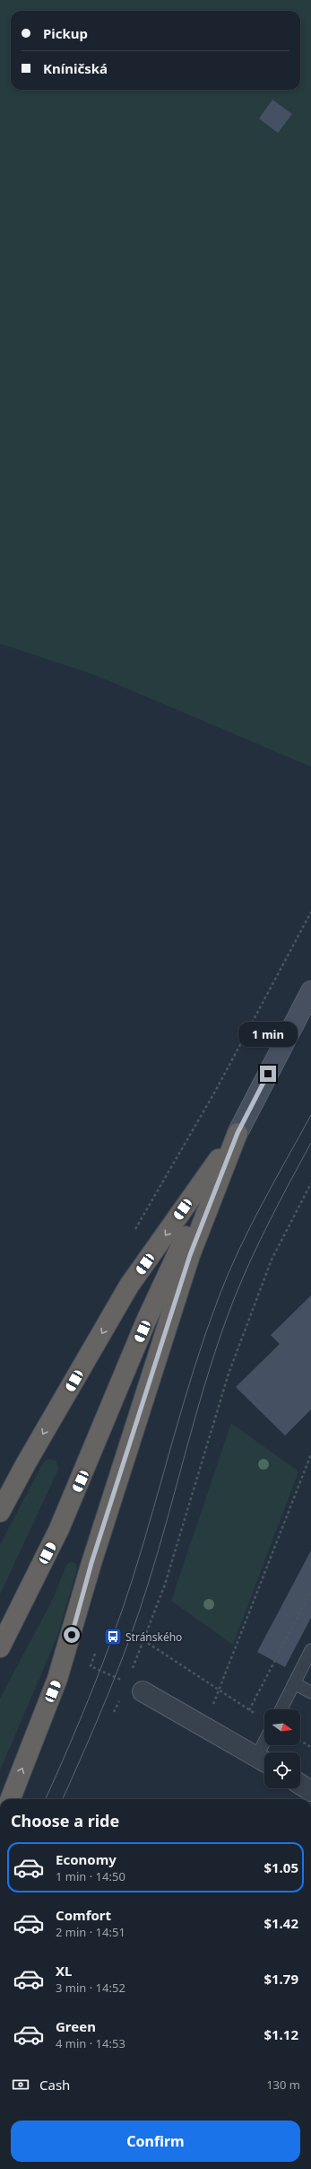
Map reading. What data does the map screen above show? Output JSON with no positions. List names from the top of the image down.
{
  "places": {
    "bus stop": ["Stránského"]
  },
  "north": "right",
  "page": {
    "banner": ["Pickup", "Kníničská"],
    "bubble": "1 min",
    "heading": "Choose a ride",
    "list": [
      {
        "name": "Economy",
        "note": "1 min · 14:50",
        "value": "$1.05"
      },
      {
        "name": "Comfort",
        "note": "2 min · 14:51",
        "value": "$1.42"
      },
      {
        "name": "XL",
        "note": "3 min · 14:52",
        "value": "$1.79"
      },
      {
        "name": "Green",
        "note": "4 min · 14:53",
        "value": "$1.12"
      }
    ],
    "pay": ["Cash", "130 m"],
    "buttons": "Confirm"
  }
}
